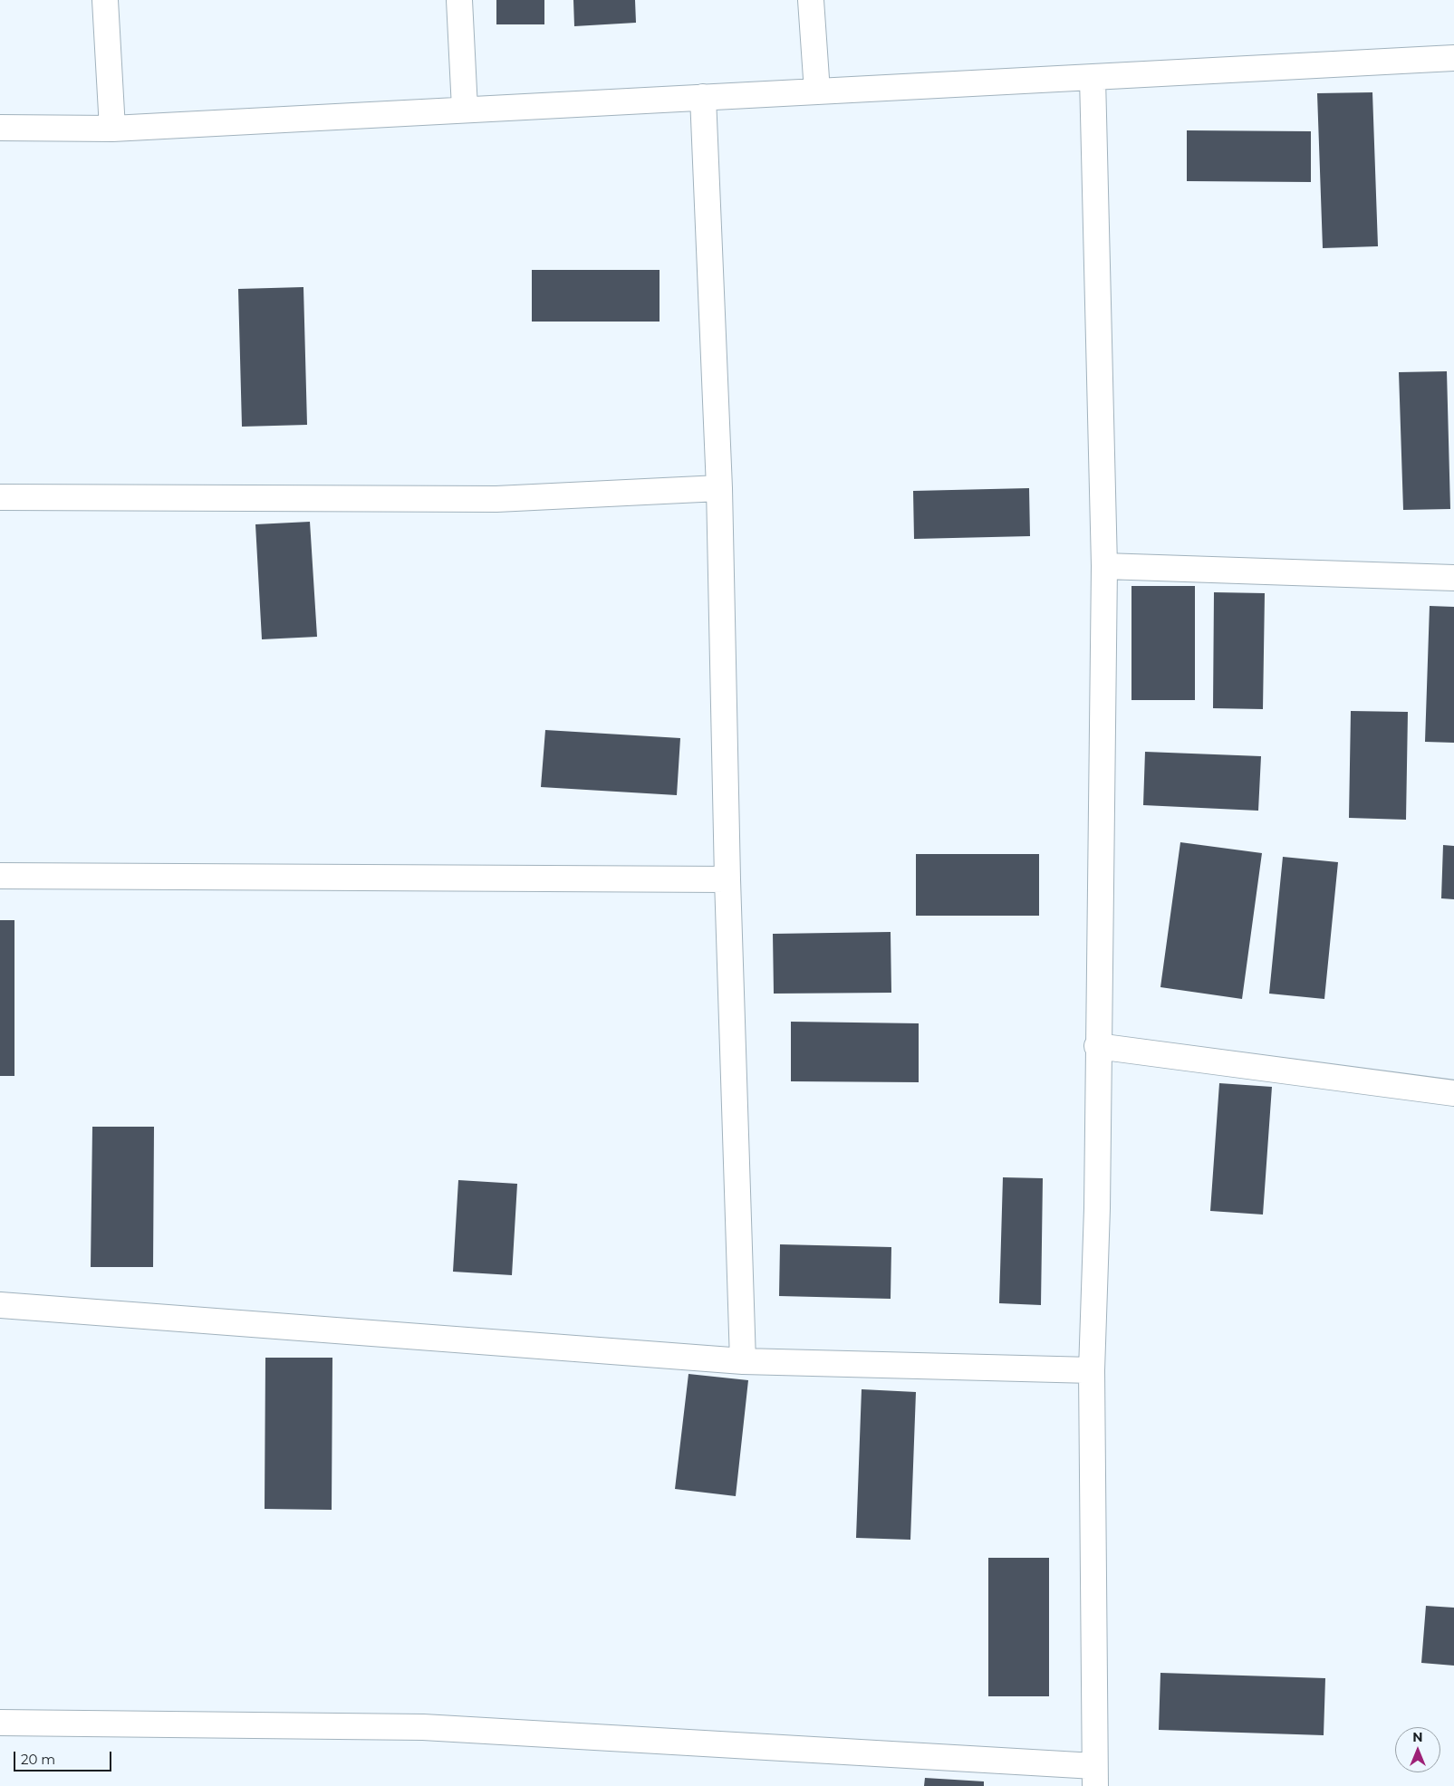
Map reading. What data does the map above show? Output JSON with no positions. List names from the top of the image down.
{
  "scale_bar": "20 m",
  "north": "top"
}
